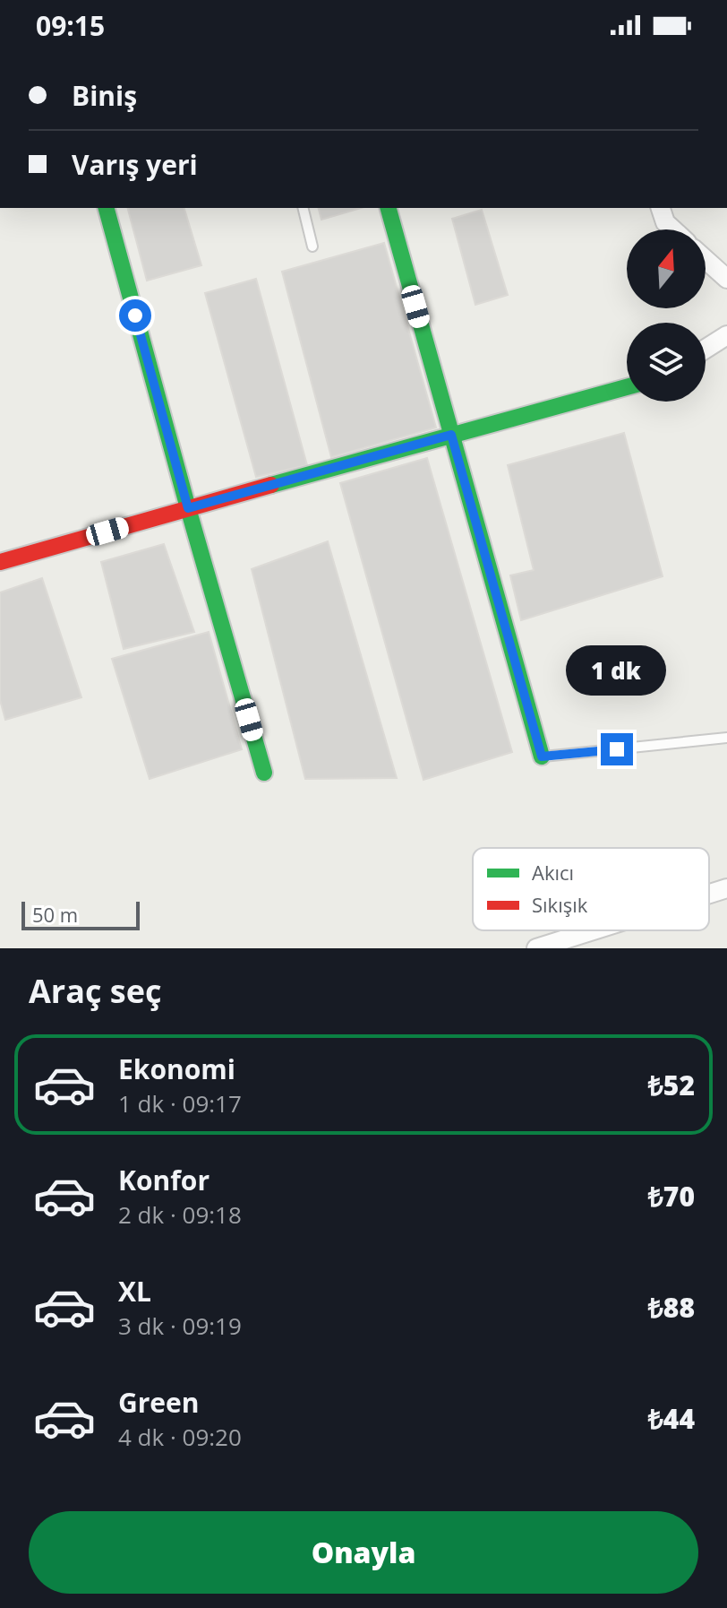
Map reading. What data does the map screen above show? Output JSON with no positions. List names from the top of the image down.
{
  "legend": ["Akıcı", "Sıkışık"],
  "scale_bar": "50 m",
  "north": "top",
  "page": {
    "status": "09:15",
    "banner": ["Biniş", "Varış yeri"],
    "bubble": "1 dk",
    "scale": "50 m",
    "heading": "Araç seç",
    "list": [
      {
        "name": "Ekonomi",
        "note": "1 dk · 09:17",
        "value": "₺52"
      },
      {
        "name": "Konfor",
        "note": "2 dk · 09:18",
        "value": "₺70"
      },
      {
        "name": "XL",
        "note": "3 dk · 09:19",
        "value": "₺88"
      },
      {
        "name": "Green",
        "note": "4 dk · 09:20",
        "value": "₺44"
      }
    ],
    "buttons": "Onayla"
  }
}
